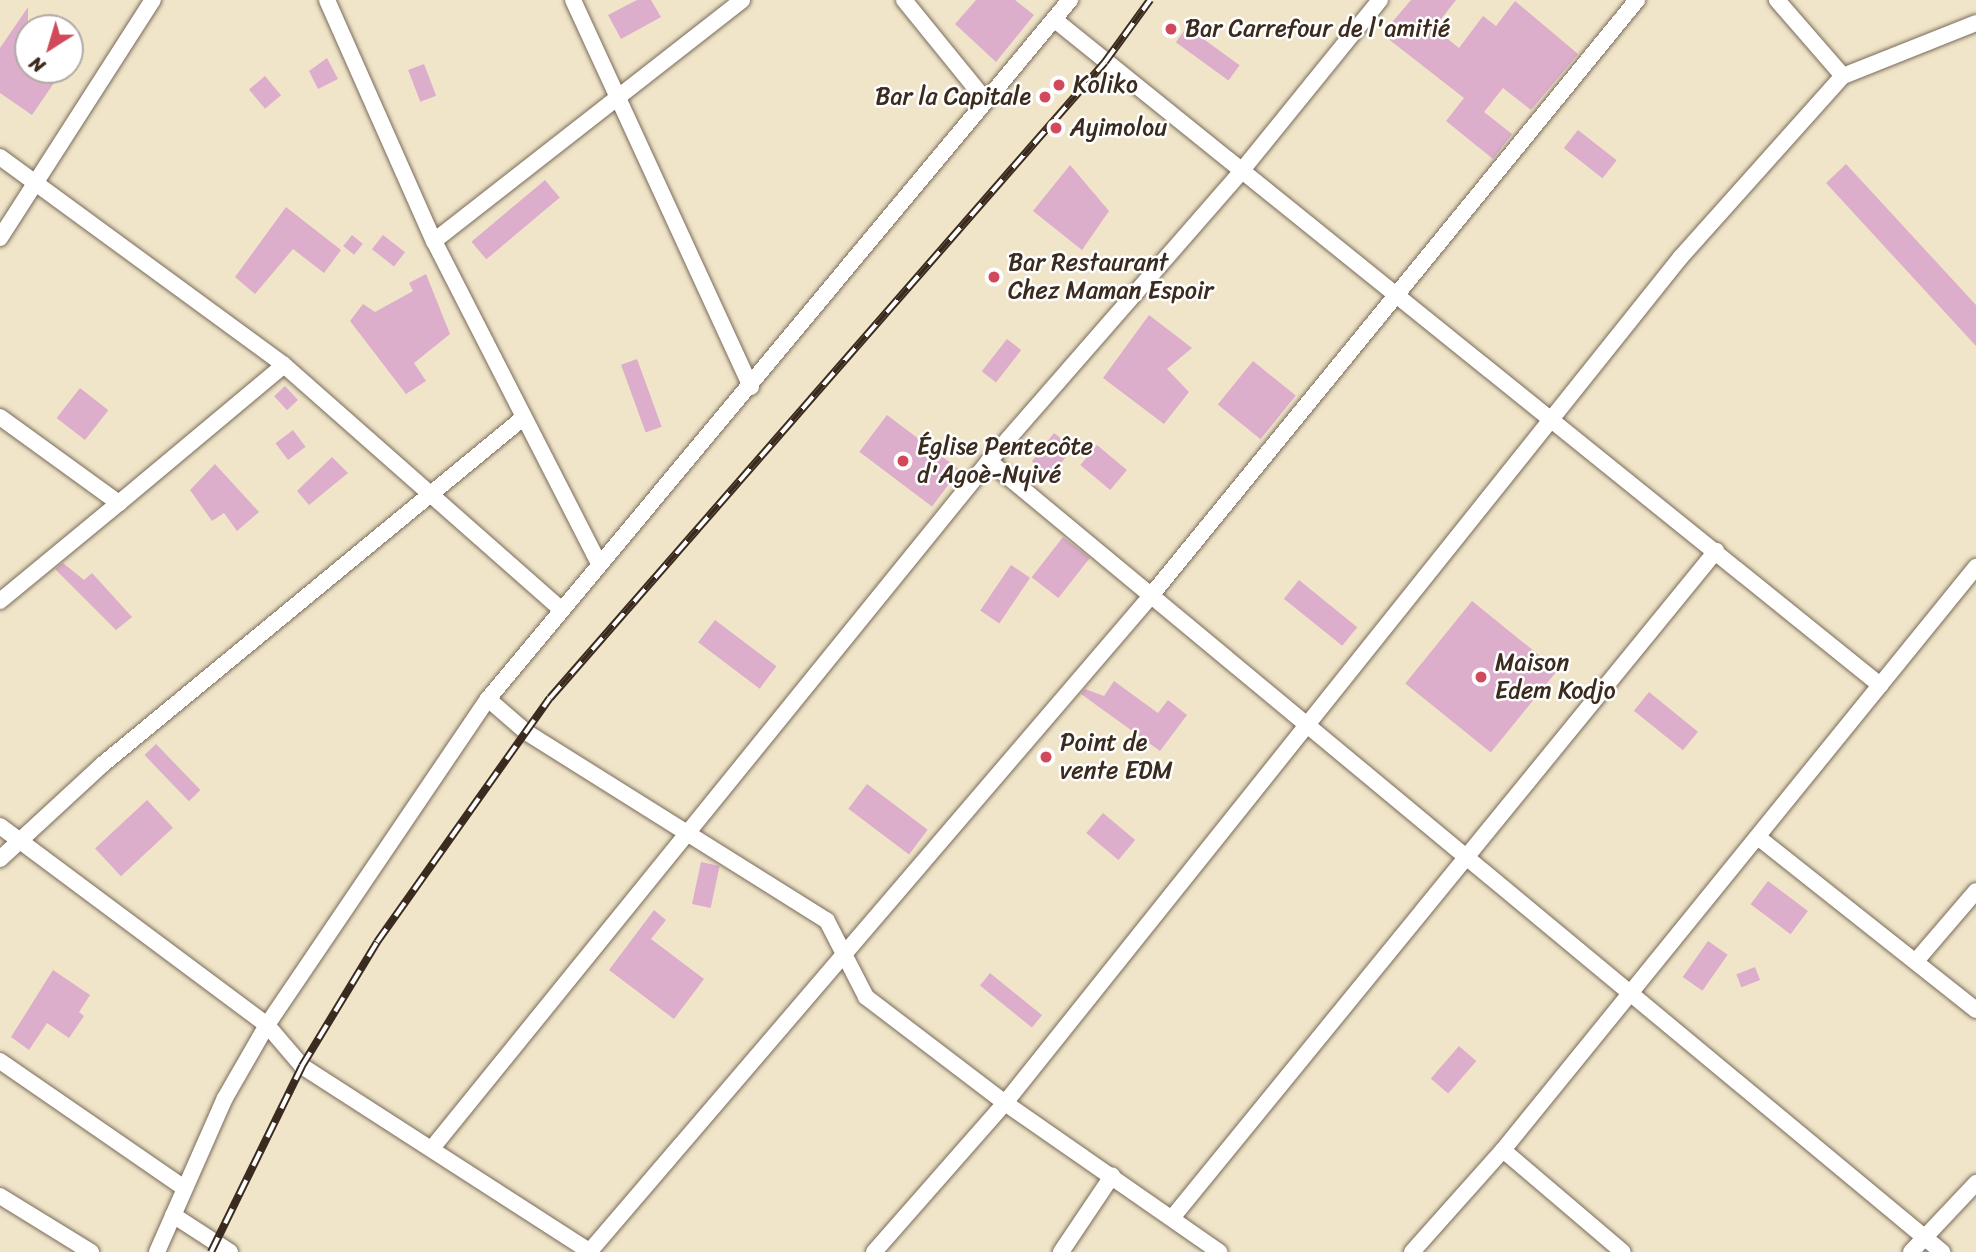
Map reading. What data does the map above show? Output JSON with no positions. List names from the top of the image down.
{
  "places": [
    "Bar Carrefour de l'amitié",
    "Koliko",
    "Bar la Capitale",
    "Ayimolou",
    "Bar Restaurant Chez Maman Espoir",
    "Église Pentecôte d'Agoè-Nyivé",
    "Maison Edem Kodjo",
    "Point de vente EDM"
  ],
  "north": "bottom left"
}
